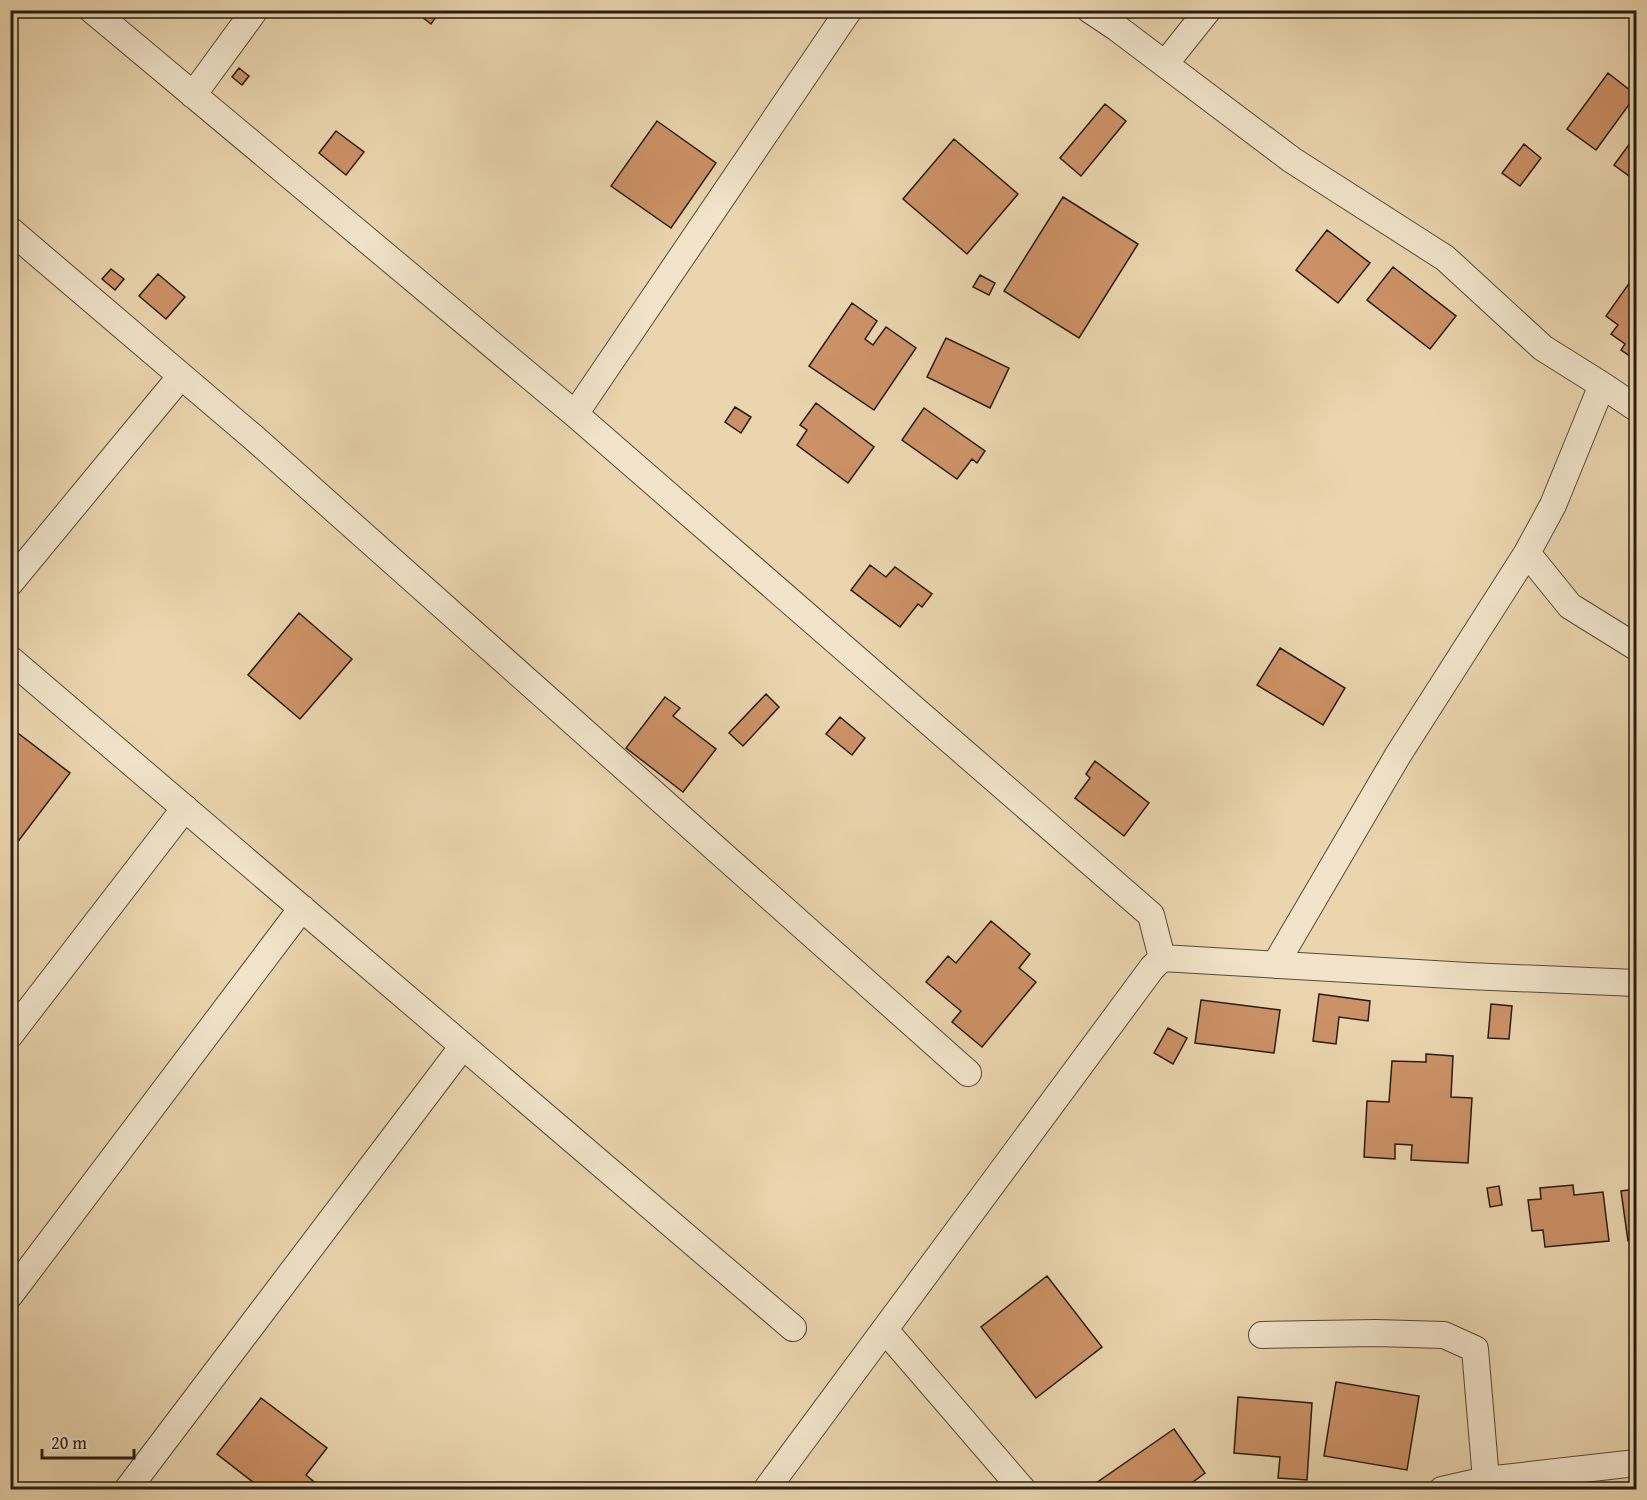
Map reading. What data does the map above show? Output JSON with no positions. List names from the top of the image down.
{
  "scale_bar": "20 m"
}
